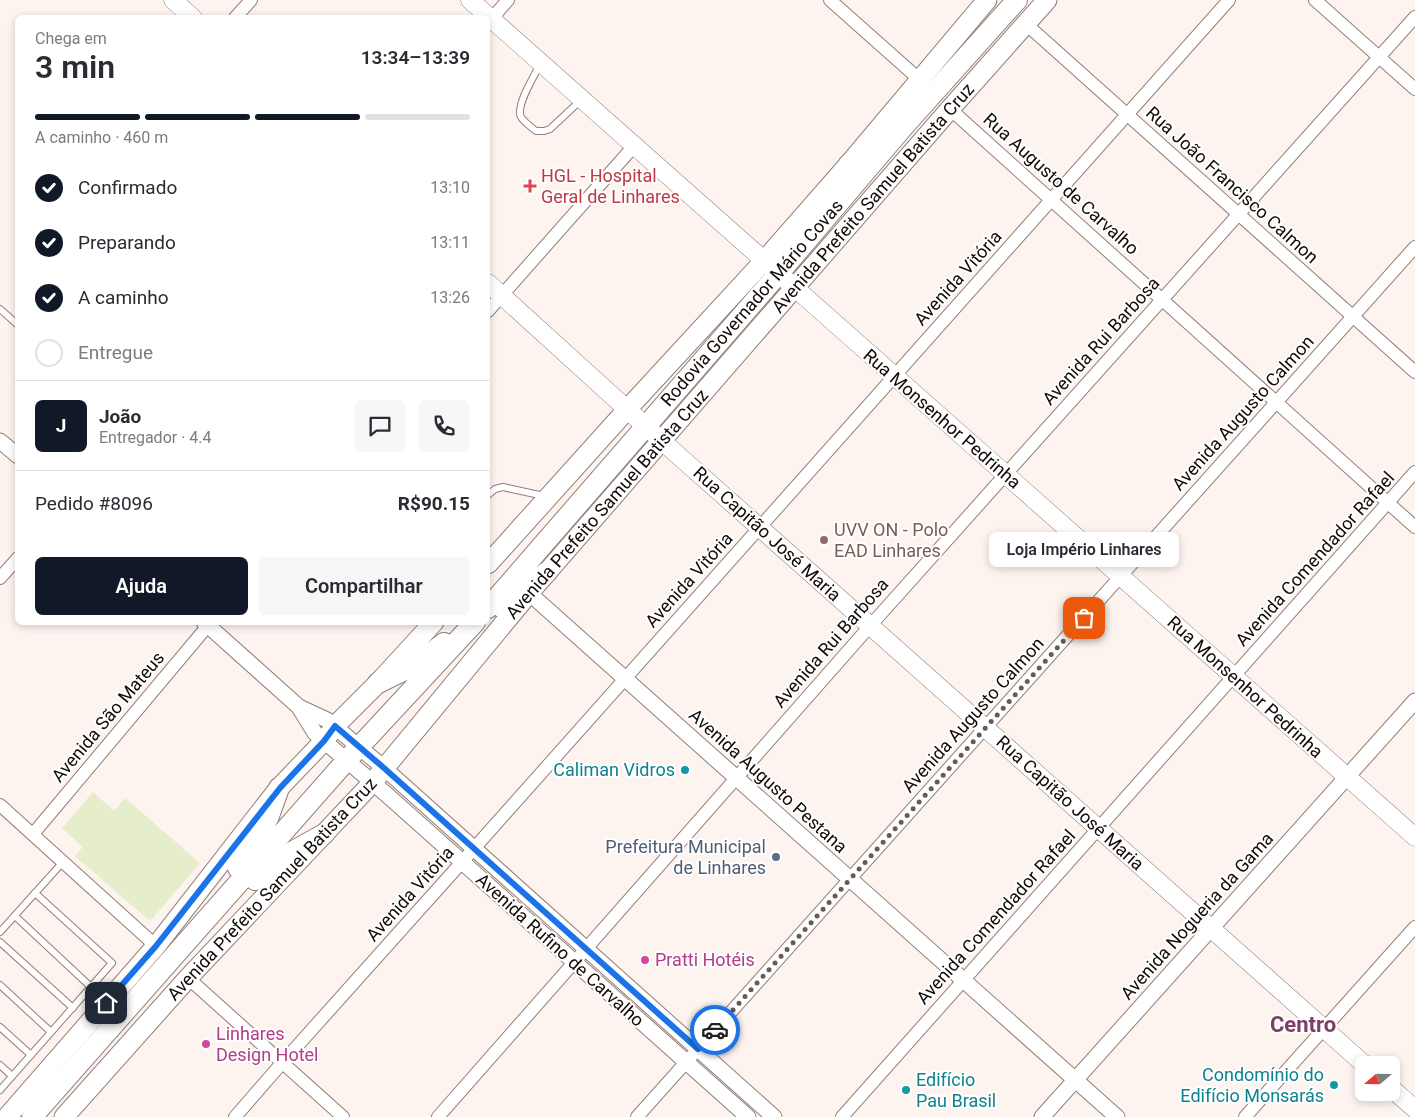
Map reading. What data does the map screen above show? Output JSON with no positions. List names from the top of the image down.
{
  "streets": {
    "highway": ["Avenida Prefeito Samuel Batista Cruz", "Rodovia Governador Mário Covas"],
    "main road": ["Rua Monsenhor Pedrinha", "Rua Capitão José Maria"],
    "street": [
      "Rua Augusto de Carvalho",
      "Rua João Francisco Calmon",
      "Avenida Vitória",
      "Avenida Rui Barbosa",
      "Avenida Augusto Calmon",
      "Avenida Comendador Rafael",
      "Avenida São Mateus",
      "Avenida Augusto Pestana",
      "Avenida Nogueria da Gama",
      "Avenida Rufino de Carvalho"
    ]
  },
  "crossings": [
    ["Rua Augusto de Carvalho", "Avenida Prefeito Samuel Batista Cruz"],
    ["Rua Augusto de Carvalho", "Avenida Vitória"],
    ["Rua Augusto de Carvalho", "Avenida Rui Barbosa"],
    ["Rua Augusto de Carvalho", "Avenida Augusto Calmon"],
    ["Rua Augusto de Carvalho", "Avenida Comendador Rafael"],
    ["Rua João Francisco Calmon", "Avenida Prefeito Samuel Batista Cruz"],
    ["Rua João Francisco Calmon", "Avenida Vitória"],
    ["Rua João Francisco Calmon", "Avenida Rui Barbosa"],
    ["Rua João Francisco Calmon", "Avenida Augusto Calmon"],
    ["Avenida Prefeito Samuel Batista Cruz", "Rua Monsenhor Pedrinha"],
    ["Avenida Prefeito Samuel Batista Cruz", "Rua Capitão José Maria"],
    ["Avenida Prefeito Samuel Batista Cruz", "Avenida Augusto Pestana"],
    ["Avenida Prefeito Samuel Batista Cruz", "Avenida Rufino de Carvalho"],
    ["Avenida Vitória", "Rua Monsenhor Pedrinha"],
    ["Avenida Vitória", "Rua Capitão José Maria"],
    ["Avenida Vitória", "Avenida Augusto Pestana"],
    ["Avenida Vitória", "Avenida Rufino de Carvalho"],
    ["Rodovia Governador Mário Covas", "Rua Monsenhor Pedrinha"],
    ["Rodovia Governador Mário Covas", "Rua Capitão José Maria"],
    ["Avenida Rui Barbosa", "Rua Monsenhor Pedrinha"],
    ["Avenida Rui Barbosa", "Rua Capitão José Maria"],
    ["Avenida Rui Barbosa", "Avenida Augusto Pestana"],
    ["Avenida Rui Barbosa", "Avenida Rufino de Carvalho"],
    ["Avenida Augusto Calmon", "Rua Monsenhor Pedrinha"],
    ["Avenida Augusto Calmon", "Rua Capitão José Maria"],
    ["Avenida Augusto Calmon", "Avenida Augusto Pestana"],
    ["Avenida Augusto Calmon", "Avenida Rufino de Carvalho"],
    ["Rua Monsenhor Pedrinha", "Avenida Comendador Rafael"],
    ["Rua Monsenhor Pedrinha", "Avenida Nogueria da Gama"],
    ["Rua Capitão José Maria", "Avenida Comendador Rafael"],
    ["Rua Capitão José Maria", "Avenida Nogueria da Gama"],
    ["Avenida Comendador Rafael", "Avenida Augusto Pestana"],
    ["Avenida Augusto Pestana", "Avenida Nogueria da Gama"]
  ],
  "districts": ["Centro"],
  "places": {
    "health": ["HGL - Hospital Geral de Linhares"],
    "other": [
      "UVV ON - Polo EAD Linhares",
      "Loja Império Linhares",
      "Caliman Vidros",
      "Prefeitura Municipal de Linhares",
      "Pratti Hotéis",
      "Linhares Design Hotel",
      "Condomínio do Edifício Monsarás",
      "Edifício Pau Brasil"
    ]
  },
  "north": "left",
  "page": {
    "heading": ["3 min", "Chega em", "13:34–13:39"],
    "panel": [
      "João",
      "Entregador · 4.4",
      "Pedido #8096",
      "R$90.15"
    ],
    "bar": "A caminho · 460 m",
    "list": [
      ["Confirmado", "13:10"],
      ["Preparando", "13:11"],
      ["A caminho", "13:26"],
      "Entregue"
    ],
    "round": "J",
    "bubble": "Loja Império Linhares",
    "buttons": ["Ajuda", "Compartilhar"]
  }
}
